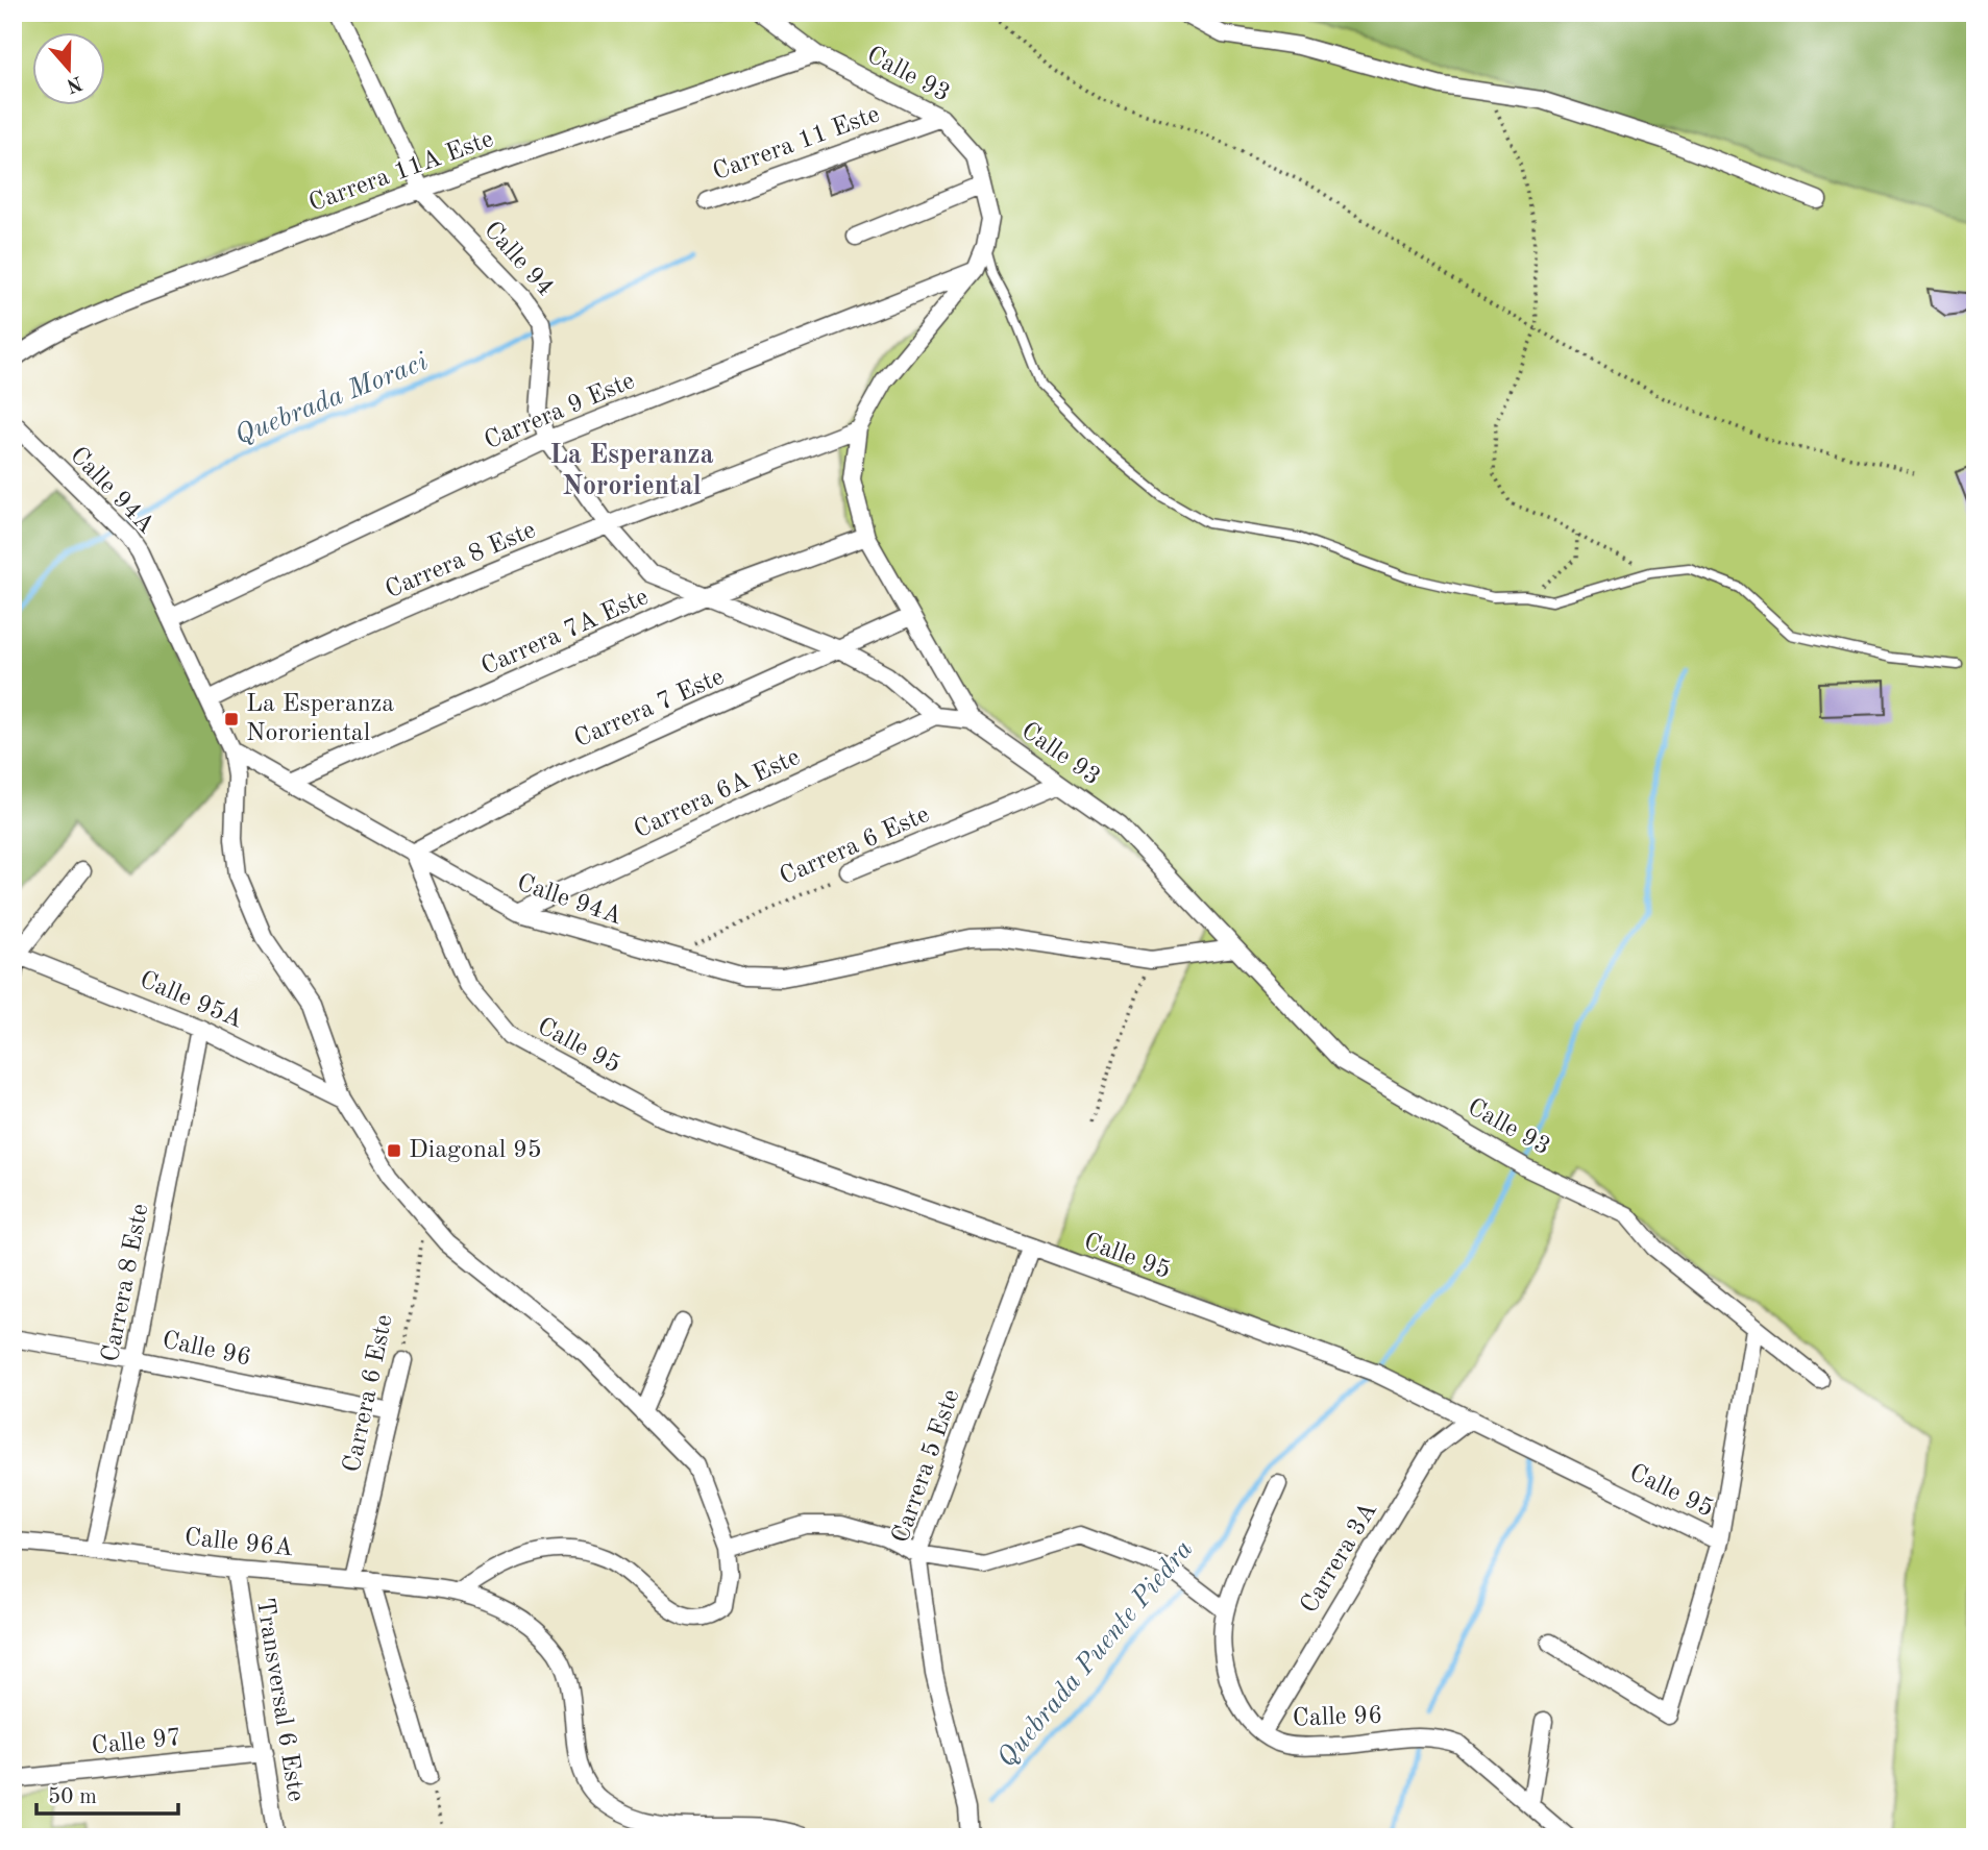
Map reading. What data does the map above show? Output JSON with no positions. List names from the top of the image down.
{
  "streets": {
    "street": [
      "Calle 93",
      "Carrera 11 Este",
      "Carrera 11A Este",
      "Calle 94",
      "Carrera 9 Este",
      "Calle 94A",
      "Carrera 8 Este",
      "Carrera 7A Este",
      "Carrera 7 Este",
      "Carrera 6A Este",
      "Carrera 6 Este",
      "Calle 95A",
      "Calle 95",
      "Calle 96",
      "Carrera 5 Este",
      "Calle 96A",
      "Carrera 3A",
      "Transversal 6 Este",
      "Calle 97"
    ]
  },
  "crossings": [
    ["Calle 93", "Carrera 11 Este"],
    ["Calle 93", "Carrera 11A Este"],
    ["Calle 93", "Carrera 9 Este"],
    ["Calle 93", "Calle 94A"],
    ["Calle 93", "Carrera 8 Este"],
    ["Calle 93", "Carrera 7A Este"],
    ["Calle 93", "Carrera 7 Este"],
    ["Calle 93", "Carrera 6 Este"],
    ["Carrera 11A Este", "Calle 94"],
    ["Calle 94", "Carrera 9 Este"],
    ["Calle 94", "Carrera 8 Este"],
    ["Calle 94", "Carrera 7A Este"],
    ["Calle 94", "Carrera 7 Este"],
    ["Calle 94", "Carrera 6A Este"],
    ["Carrera 9 Este", "Calle 94A"],
    ["Calle 94A", "Carrera 8 Este"],
    ["Calle 94A", "Carrera 7A Este"],
    ["Calle 94A", "Carrera 7 Este"],
    ["Calle 94A", "Carrera 6A Este"],
    ["Calle 94A", "Carrera 6 Este"],
    ["Calle 94A", "Calle 95"],
    ["Carrera 8 Este", "Calle 95A"],
    ["Carrera 8 Este", "Calle 96"],
    ["Carrera 8 Este", "Calle 96A"],
    ["Carrera 7 Este", "Calle 95"],
    ["Carrera 6 Este", "Calle 96"],
    ["Carrera 6 Este", "Calle 96A"],
    ["Calle 95", "Carrera 5 Este"],
    ["Calle 95", "Carrera 3A"],
    ["Calle 96", "Carrera 3A"],
    ["Calle 96A", "Transversal 6 Este"],
    ["Transversal 6 Este", "Calle 97"]
  ],
  "districts": ["La Esperanza Nororiental"],
  "water": ["Quebrada Moraci", "Quebrada Puente Piedra"],
  "places": {
    "transit": ["La Esperanza Nororiental", "Diagonal 95"]
  },
  "scale_bar": "50 m",
  "north": "bottom"
}
